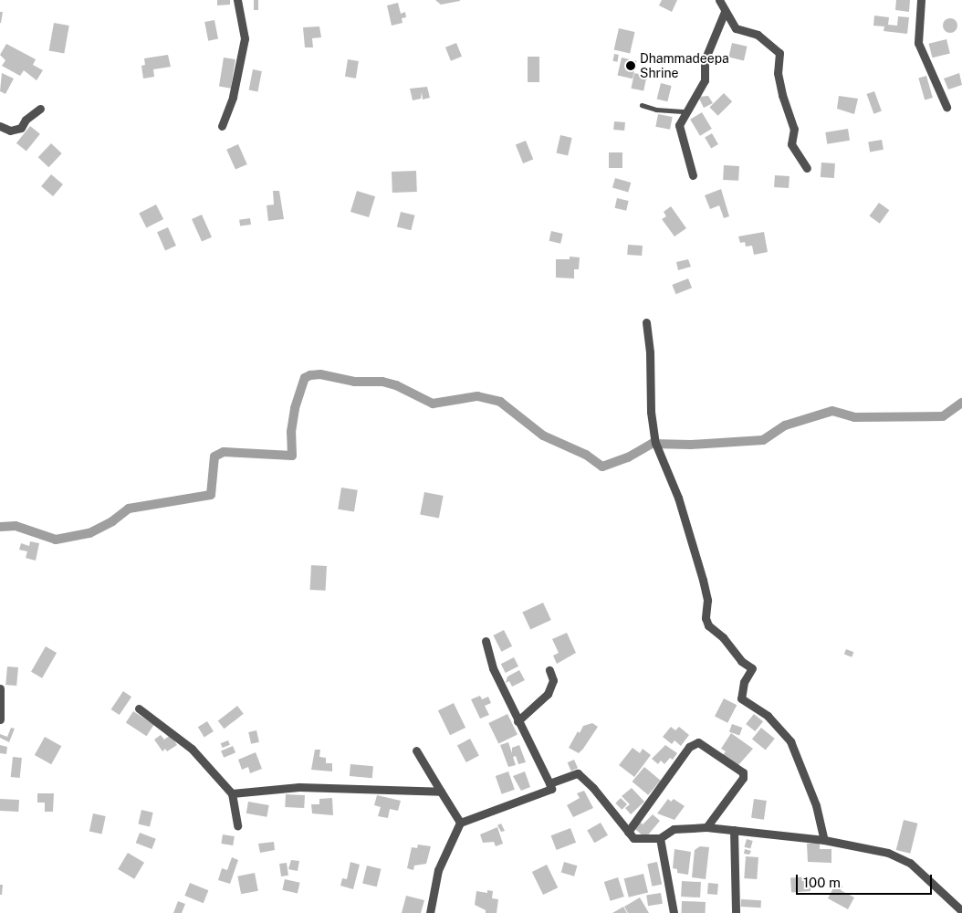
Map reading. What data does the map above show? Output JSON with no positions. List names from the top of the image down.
{
  "places": ["Dhammadeepa Shrine"],
  "scale_bar": "100 m"
}
